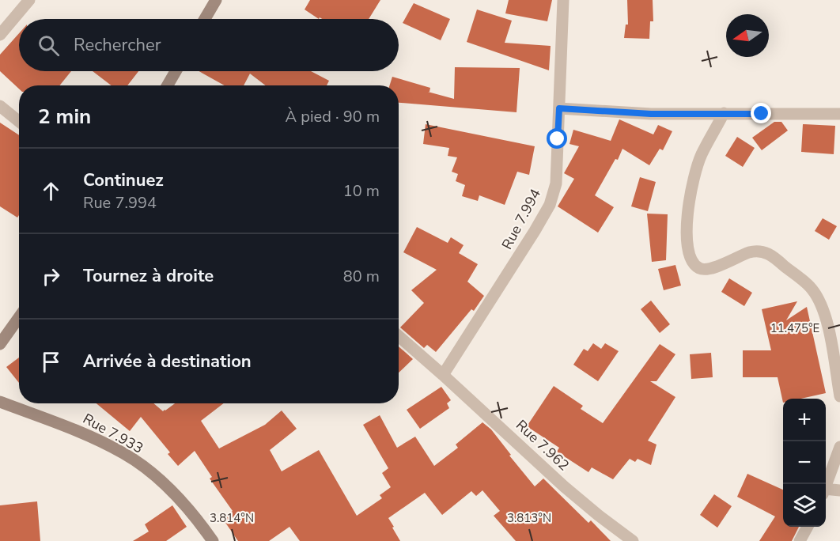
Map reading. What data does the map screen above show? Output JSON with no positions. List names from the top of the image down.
{
  "streets": {
    "street": ["Rue 7.994", "Rue 7.933", "Rue 7.962"]
  },
  "crossings": [
    ["Rue 7.994", "Rue 7.962"]
  ],
  "north": "left",
  "page": {
    "search": "Rechercher",
    "heading": ["2 min", "À pied · 90 m"],
    "list": [
      ["Continuez", "Rue 7.994", "10 m"],
      ["Tournez à droite", "80 m"],
      "Arrivée à destination"
    ],
    "map_buttons": ["+", "−"]
  },
  "coordinates": ["11.475°E", "3.814°N", "3.813°N"]
}
